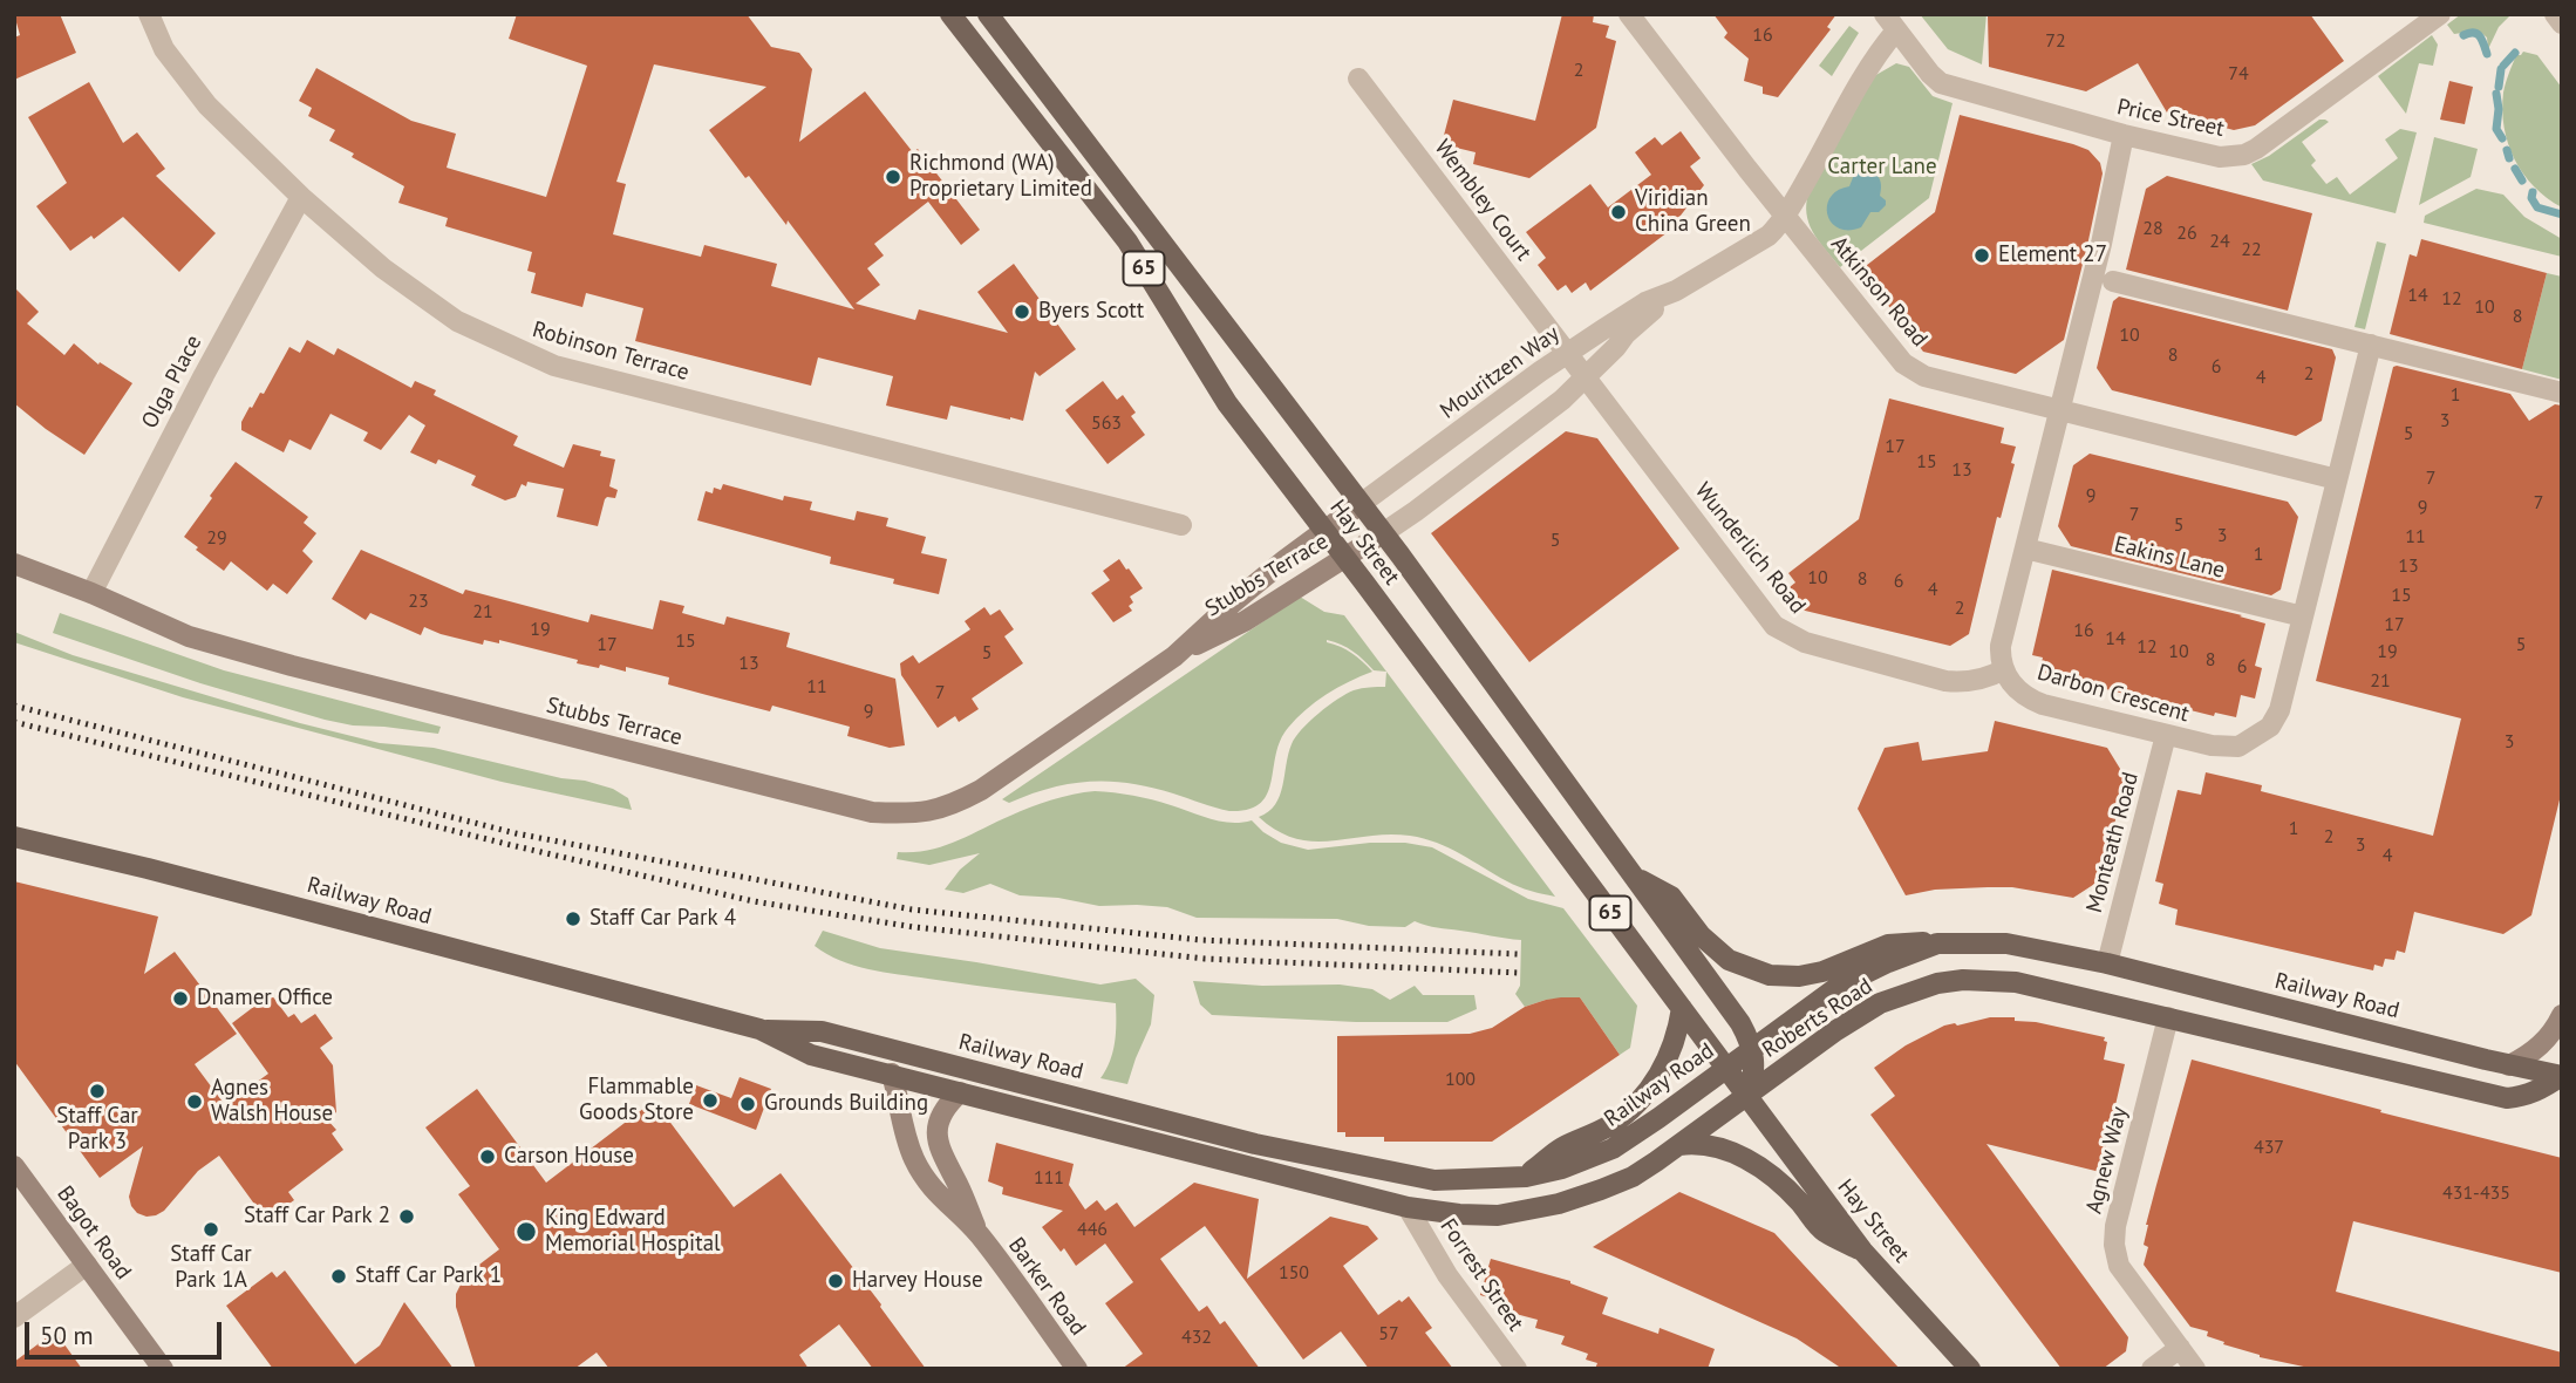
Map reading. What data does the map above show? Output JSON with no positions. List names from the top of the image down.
{
  "streets": {
    "main road": [
      "65",
      "Hay Street",
      "Railway Road",
      "Roberts Road"
    ],
    "street": [
      "Price Street",
      "Wembley Court",
      "Atkinson Road",
      "Robinson Terrace",
      "Mouritzen Way",
      "Olga Place",
      "Wunderlich Road",
      "Eakins Lane",
      "Stubbs Terrace",
      "Darbon Crescent",
      "Monteath Road",
      "Agnew Way",
      "Bagot Road",
      "Forrest Street",
      "Barker Road"
    ]
  },
  "crossings": [
    ["Price Street", "Mouritzen Way"],
    ["Price Street", "Darbon Crescent"],
    ["Wembley Court", "Mouritzen Way"],
    ["Wembley Court", "Wunderlich Road"],
    ["Atkinson Road", "Mouritzen Way"],
    ["Atkinson Road", "Darbon Crescent"],
    ["Robinson Terrace", "Olga Place"],
    ["Mouritzen Way", "Hay Street"],
    ["Mouritzen Way", "Wunderlich Road"],
    ["Mouritzen Way", "Stubbs Terrace"],
    ["Olga Place", "Stubbs Terrace"],
    ["Hay Street", "Stubbs Terrace"],
    ["Hay Street", "Railway Road"],
    ["Hay Street", "Roberts Road"],
    ["Wunderlich Road", "Darbon Crescent"],
    ["Eakins Lane", "Darbon Crescent"],
    ["Darbon Crescent", "Monteath Road"],
    ["Monteath Road", "Railway Road"],
    ["Railway Road", "Roberts Road"],
    ["Railway Road", "Barker Road"],
    ["Roberts Road", "Agnew Way"],
    ["Roberts Road", "Forrest Street"]
  ],
  "parks": ["Carter Lane"],
  "places": [
    "Richmond (WA) Proprietary Limited",
    "Viridian China Green",
    "Element 27",
    "Byers Scott",
    "Staff Car Park 4",
    "Dnamer Office",
    "Staff Car Park 3",
    "Flammable Goods Store",
    "Agnes Walsh House",
    "Grounds Building",
    "Carson House",
    "Staff Car Park 2",
    "Staff Car Park 1A",
    "King Edward Memorial Hospital",
    "Staff Car Park 1",
    "Harvey House"
  ],
  "house_numbers": [
    "16",
    "72",
    "2",
    "74",
    "28",
    "26",
    "24",
    "22",
    "14",
    "12",
    "10",
    "8",
    "10",
    "8",
    "6",
    "2",
    "4",
    "1",
    "3",
    "563",
    "5",
    "17",
    "15",
    "13",
    "7",
    "9",
    "7",
    "9",
    "7",
    "5",
    "3",
    "11",
    "29",
    "5",
    "1",
    "13",
    "10",
    "8",
    "6",
    "4",
    "15",
    "23",
    "2",
    "21",
    "17",
    "19",
    "16",
    "14",
    "15",
    "17",
    "5",
    "12",
    "10",
    "19",
    "5",
    "8",
    "13",
    "6",
    "21",
    "11",
    "7",
    "9",
    "3",
    "1",
    "2",
    "3",
    "4",
    "100",
    "437",
    "111",
    "431-435",
    "446",
    "150",
    "57",
    "432"
  ],
  "scale_bar": "50 m"
}
